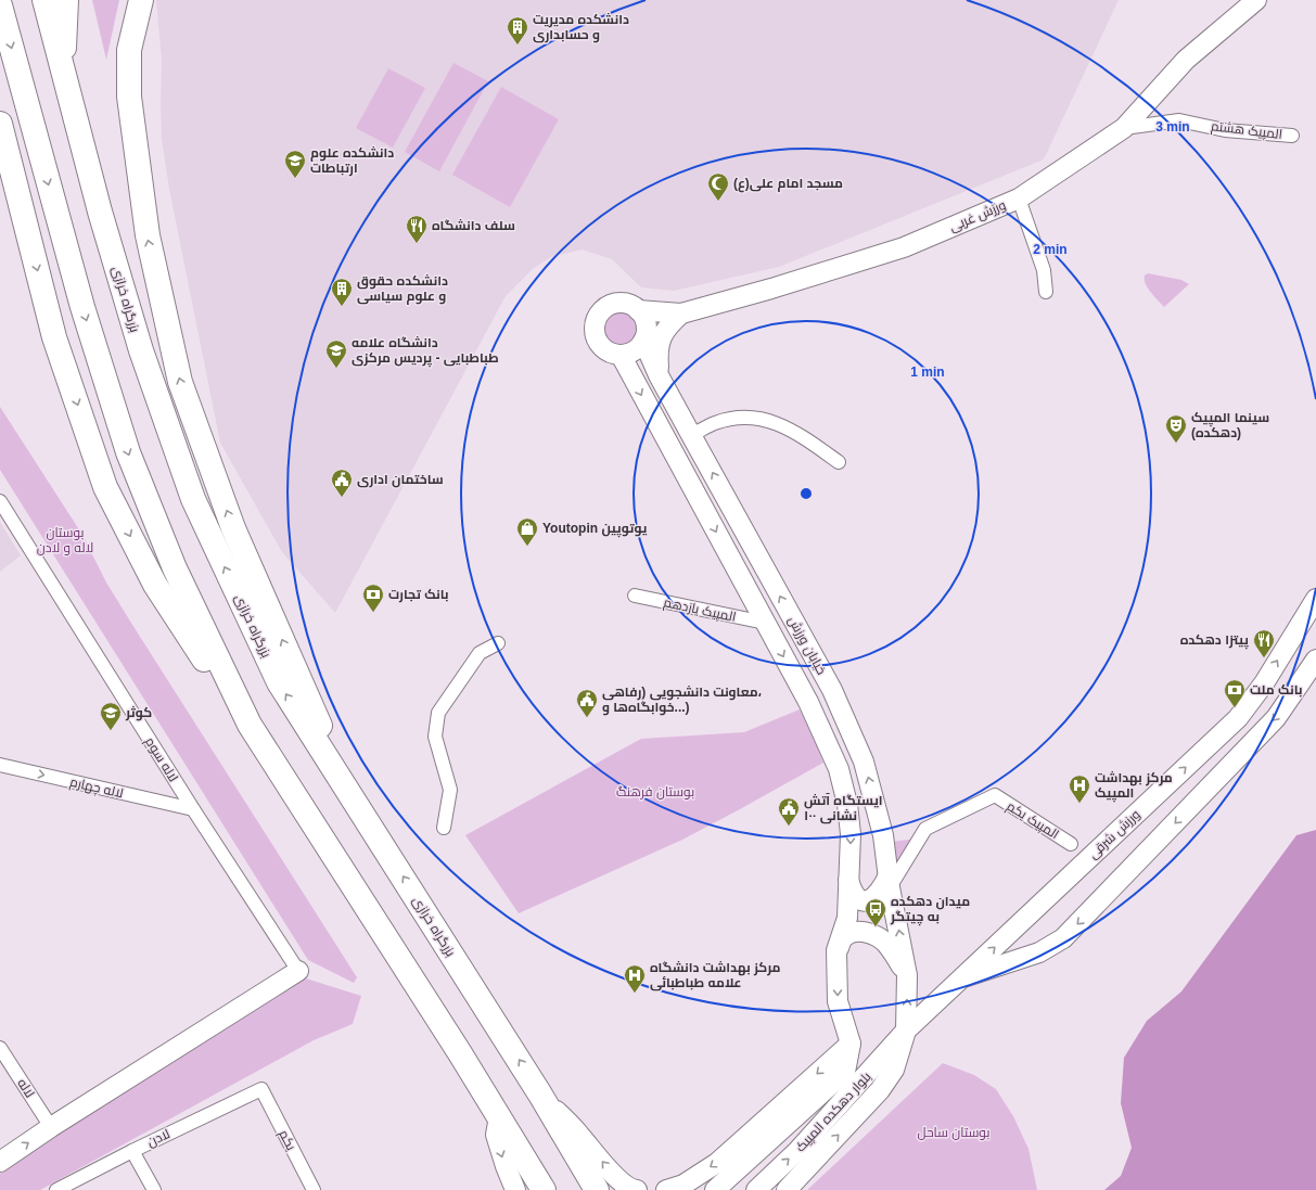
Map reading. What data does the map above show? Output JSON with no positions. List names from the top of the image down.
{
  "streets": {
    "highway": ["بزرگراه خرازی"],
    "main road": [
      "ورزش غربی",
      "خیابان ورزش",
      "ورزش شرقی",
      "بلوار دهکده المپیک"
    ],
    "street": [
      "المپیک هشتم",
      "المپیک یازدهم",
      "لاله سوم",
      "لاله چهارم",
      "المپیک یکم",
      "لاله",
      "لادن",
      "یکم"
    ]
  },
  "crossings": [
    ["المپیک هشتم", "ورزش غربی"],
    ["ورزش غربی", "خیابان ورزش"],
    ["المپیک یازدهم", "خیابان ورزش"],
    ["خیابان ورزش", "المپیک یکم"],
    ["خیابان ورزش", "ورزش شرقی"],
    ["خیابان ورزش", "بلوار دهکده المپیک"],
    ["لاله سوم", "لاله چهارم"],
    ["ورزش شرقی", "بلوار دهکده المپیک"],
    ["لادن", "یکم"]
  ],
  "one_way": ["لاله چهارم"],
  "parks": ["بوستان لاله و لادن", "بوستان فرهنگ", "بوستان ساحل"],
  "places": {
    "building": ["دانشکده مدیریت و حسابداری", "دانشکده حقوق و علوم سیاسی"],
    "school or university": ["دانشکده علوم ارتباطات", "دانشگاه علامه طباطبایی - پردیس مرکزی", "کوثر"],
    "mosque": ["مسجد امام علی(ع)"],
    "restaurant": ["سلف دانشگاه", "پیتزا دهکده"],
    "theatre": ["سینما المپیک (دهکده)"],
    "public building": ["ساختمان اداری", "معاونت دانشجویی (رفاهی، خوابگاه‌ها و...)", "ایستگاه آتش نشانی ۱۰۰"],
    "shop": ["Youtopin یوتوپین"],
    "bank": ["بانک تجارت", "بانک ملت"],
    "hospital": ["مرکز بهداشت المپیک", "مرکز بهداشت دانشگاه علامه طباطبائی"],
    "bus stop": ["میدان دهکده به چیتگر"]
  },
  "rings": ["3 min", "2 min", "1 min"]
}
